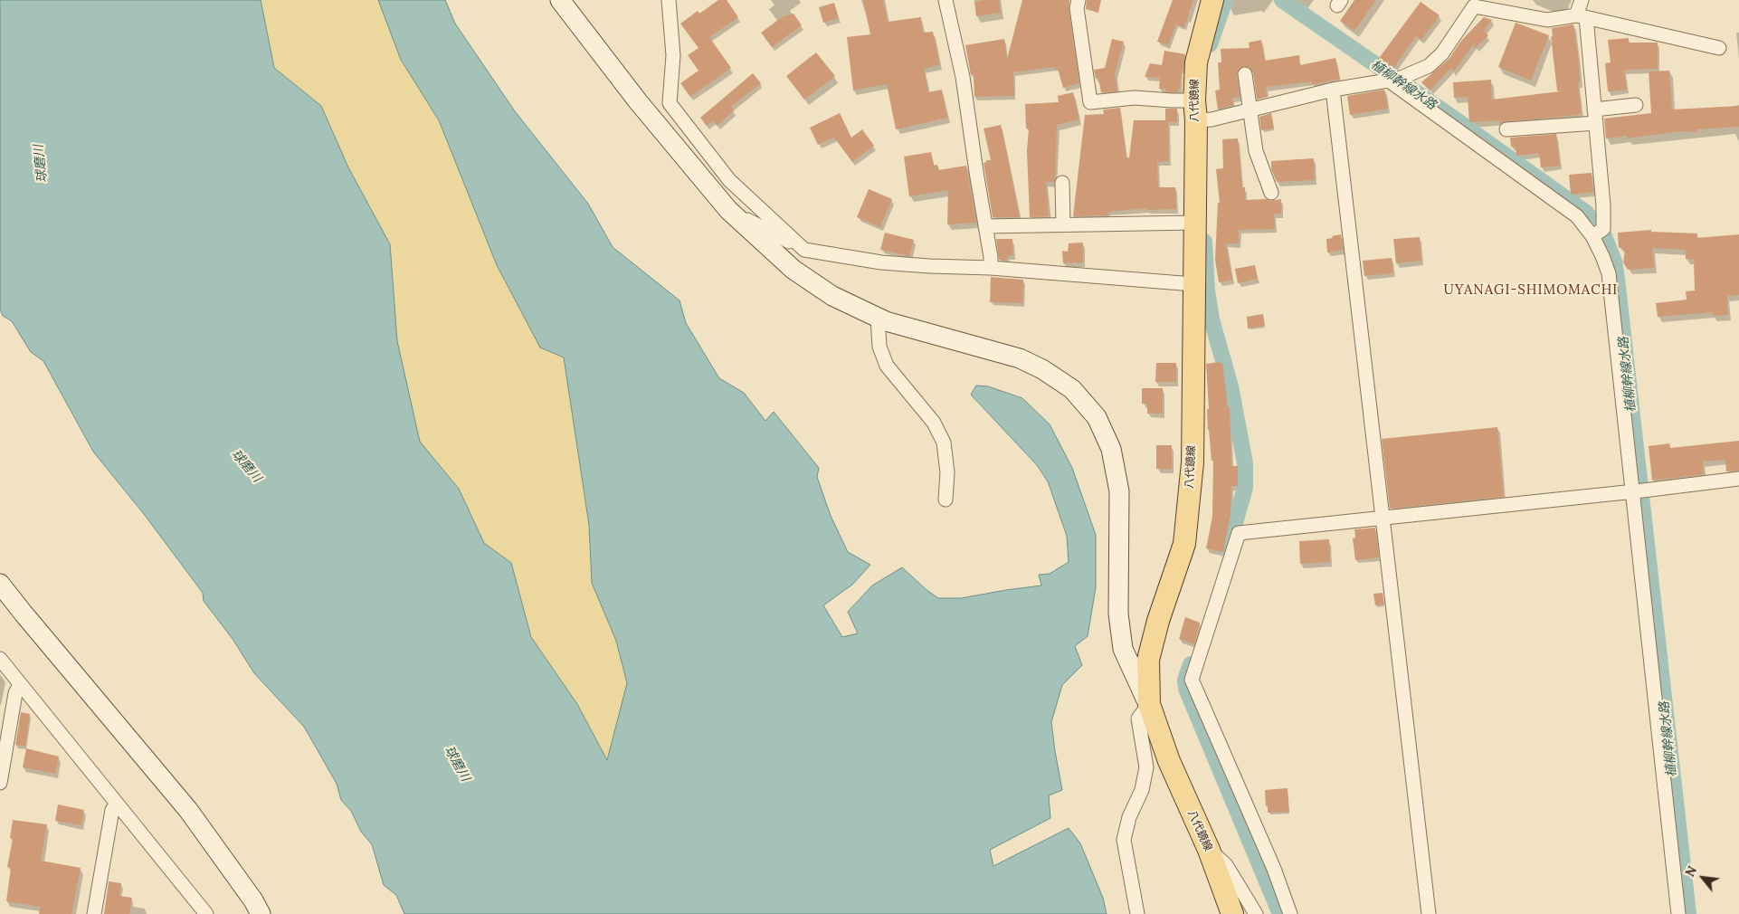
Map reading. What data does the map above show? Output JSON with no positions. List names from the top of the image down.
{
  "streets": {
    "main road": ["八代鏡線"]
  },
  "districts": ["UYANAGI-SHIMOMACHI"],
  "water": ["植柳幹線水路", "球磨川"],
  "north": "top left"
}
